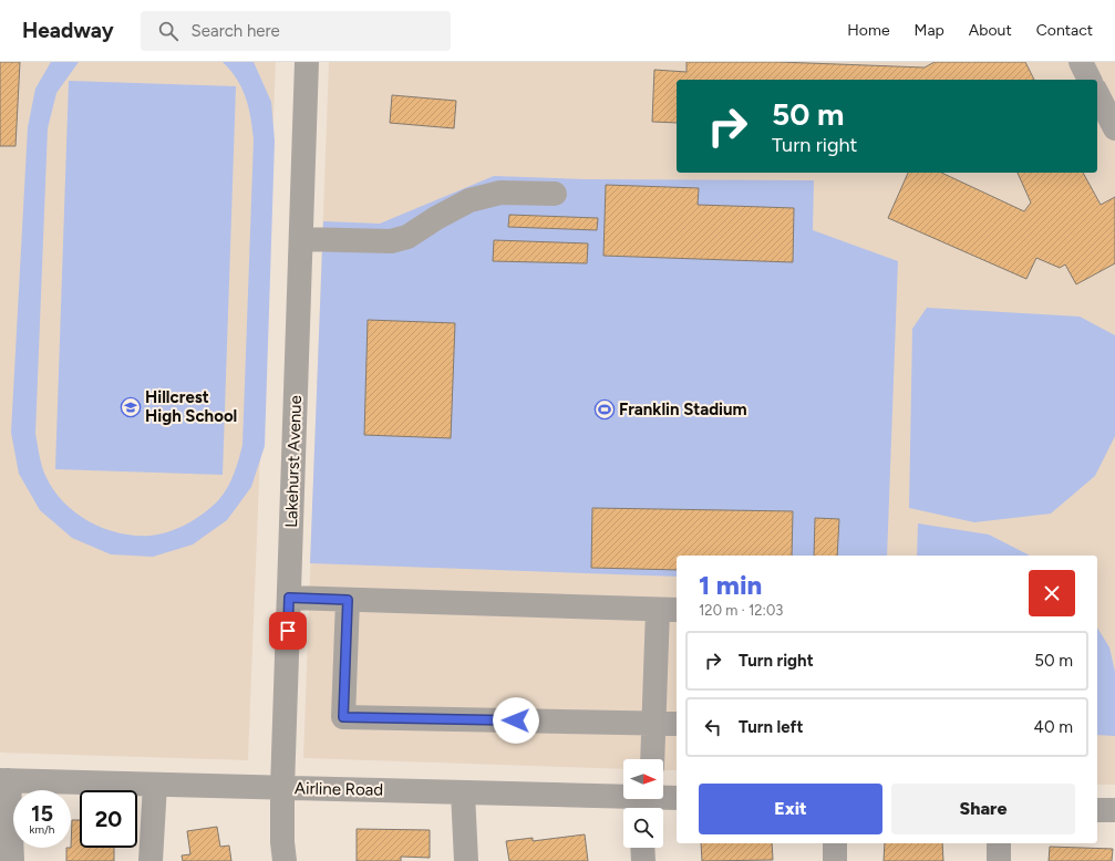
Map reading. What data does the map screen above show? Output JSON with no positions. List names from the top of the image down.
{
  "streets": {
    "street": ["Lakehurst Avenue", "Airline Road"]
  },
  "crossings": [
    ["Lakehurst Avenue", "Airline Road"]
  ],
  "places": {
    "school or university": ["Hillcrest High School"],
    "sports": ["Franklin Stadium"]
  },
  "north": "right",
  "page": {
    "header": "Headway",
    "search": "Search here",
    "nav": [
      "Home",
      "Map",
      "About",
      "Contact"
    ],
    "turn": ["50 m", "Turn right"],
    "heading": ["1 min", "120 m · 12:03"],
    "list": [
      {
        "name": "Turn right",
        "value": "50 m"
      },
      {
        "name": "Turn left",
        "value": "40 m"
      }
    ],
    "buttons": ["Exit", "Share"],
    "speed": "15 km/h",
    "limit": "20"
  }
}
